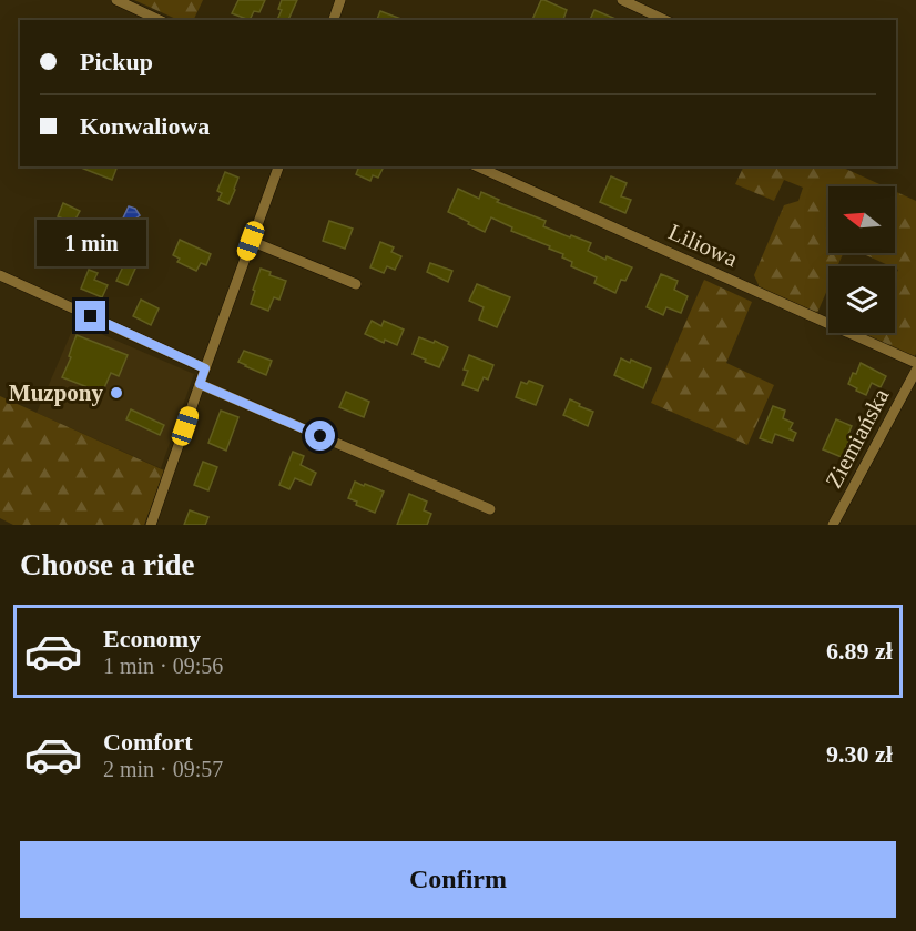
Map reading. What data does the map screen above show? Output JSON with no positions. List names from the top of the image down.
{
  "streets": {
    "street": ["Liliowa", "Ziemiańska"]
  },
  "places": ["Muzpony"],
  "north": "left",
  "page": {
    "banner": ["Pickup", "Konwaliowa"],
    "bubble": "1 min",
    "heading": "Choose a ride",
    "list": [
      {
        "name": "Economy",
        "note": "1 min · 09:56",
        "value": "6.89 zł"
      },
      {
        "name": "Comfort",
        "note": "2 min · 09:57",
        "value": "9.30 zł"
      }
    ],
    "buttons": "Confirm"
  }
}
